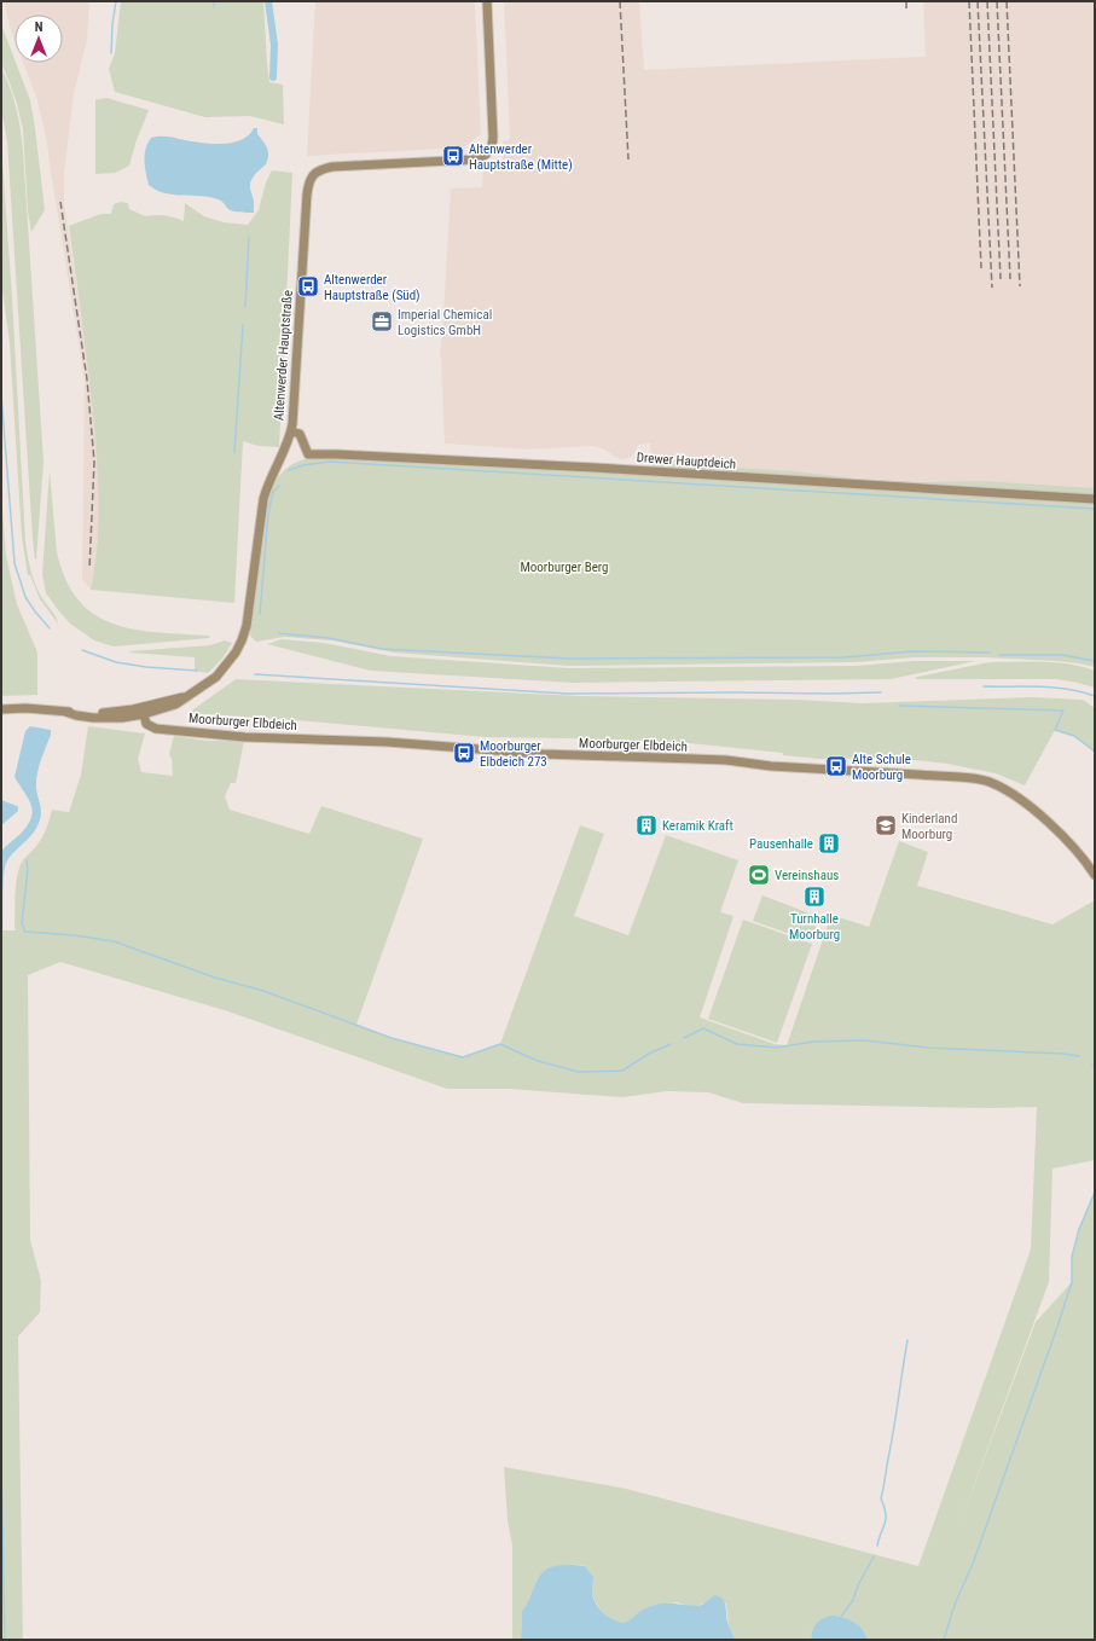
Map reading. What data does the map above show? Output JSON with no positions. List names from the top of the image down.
{
  "streets": {
    "street": ["Altenwerder Hauptstraße", "Drewer Hauptdeich", "Moorburger Elbdeich"]
  },
  "crossings": [
    ["Altenwerder Hauptstraße", "Drewer Hauptdeich"],
    ["Altenwerder Hauptstraße", "Moorburger Elbdeich"]
  ],
  "parks": ["Moorburger Berg"],
  "places": {
    "bus stop": [
      "Altenwerder Hauptstraße (Mitte)",
      "Altenwerder Hauptstraße (Süd)",
      "Moorburger Elbdeich 273",
      "Alte Schule Moorburg"
    ],
    "office": ["Imperial Chemical Logistics GmbH"],
    "building": ["Keramik Kraft", "Pausenhalle", "Turnhalle Moorburg"],
    "school or university": ["Kinderland Moorburg"],
    "sports": ["Vereinshaus"]
  },
  "north": "top"
}
